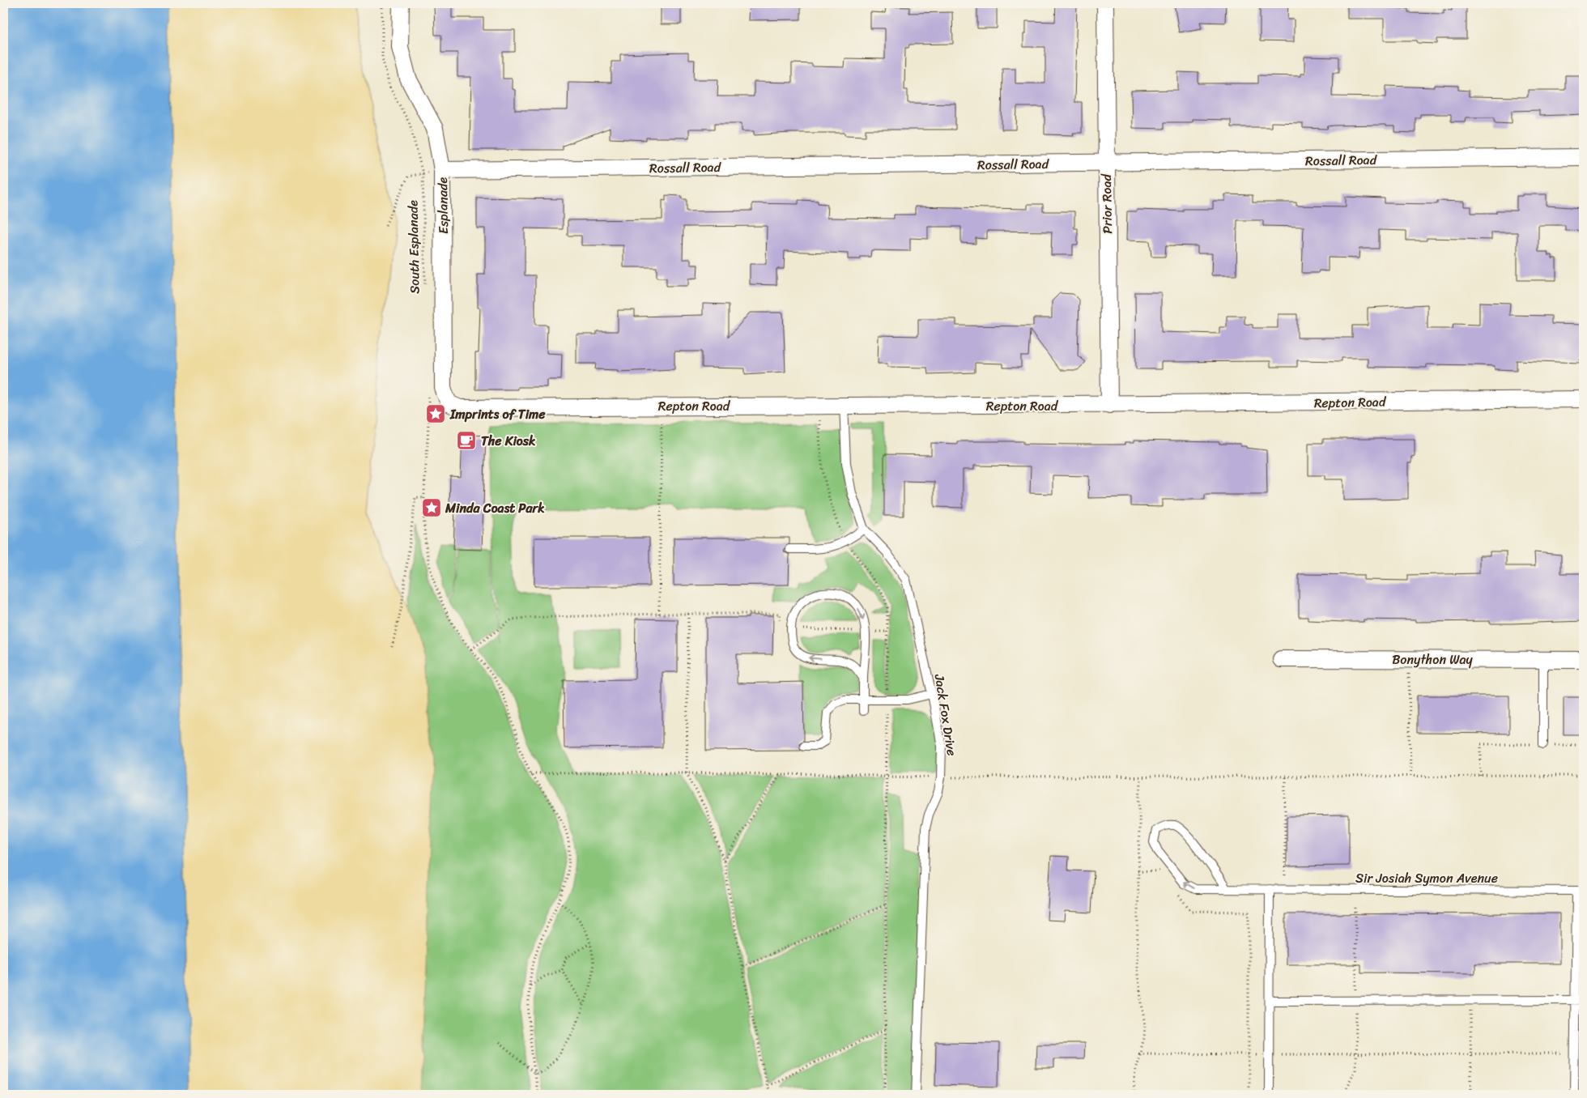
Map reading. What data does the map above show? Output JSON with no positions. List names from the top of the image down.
{
  "streets": {
    "street": [
      "Rossall Road",
      "Prior Road",
      "Esplanade",
      "Repton Road",
      "Bonython Way"
    ],
    "lane": ["Jack Fox Drive", "Sir Josiah Symon Avenue"],
    "path": ["South Esplanade"]
  },
  "crossings": [
    ["Rossall Road", "Prior Road"],
    ["Rossall Road", "Esplanade"],
    ["Prior Road", "Repton Road"],
    ["Esplanade", "Repton Road"],
    ["Repton Road", "Jack Fox Drive"]
  ],
  "places": {
    "place": ["Imprints of Time", "Minda Coast Park"],
    "cafe": ["The Kiosk"]
  }
}
